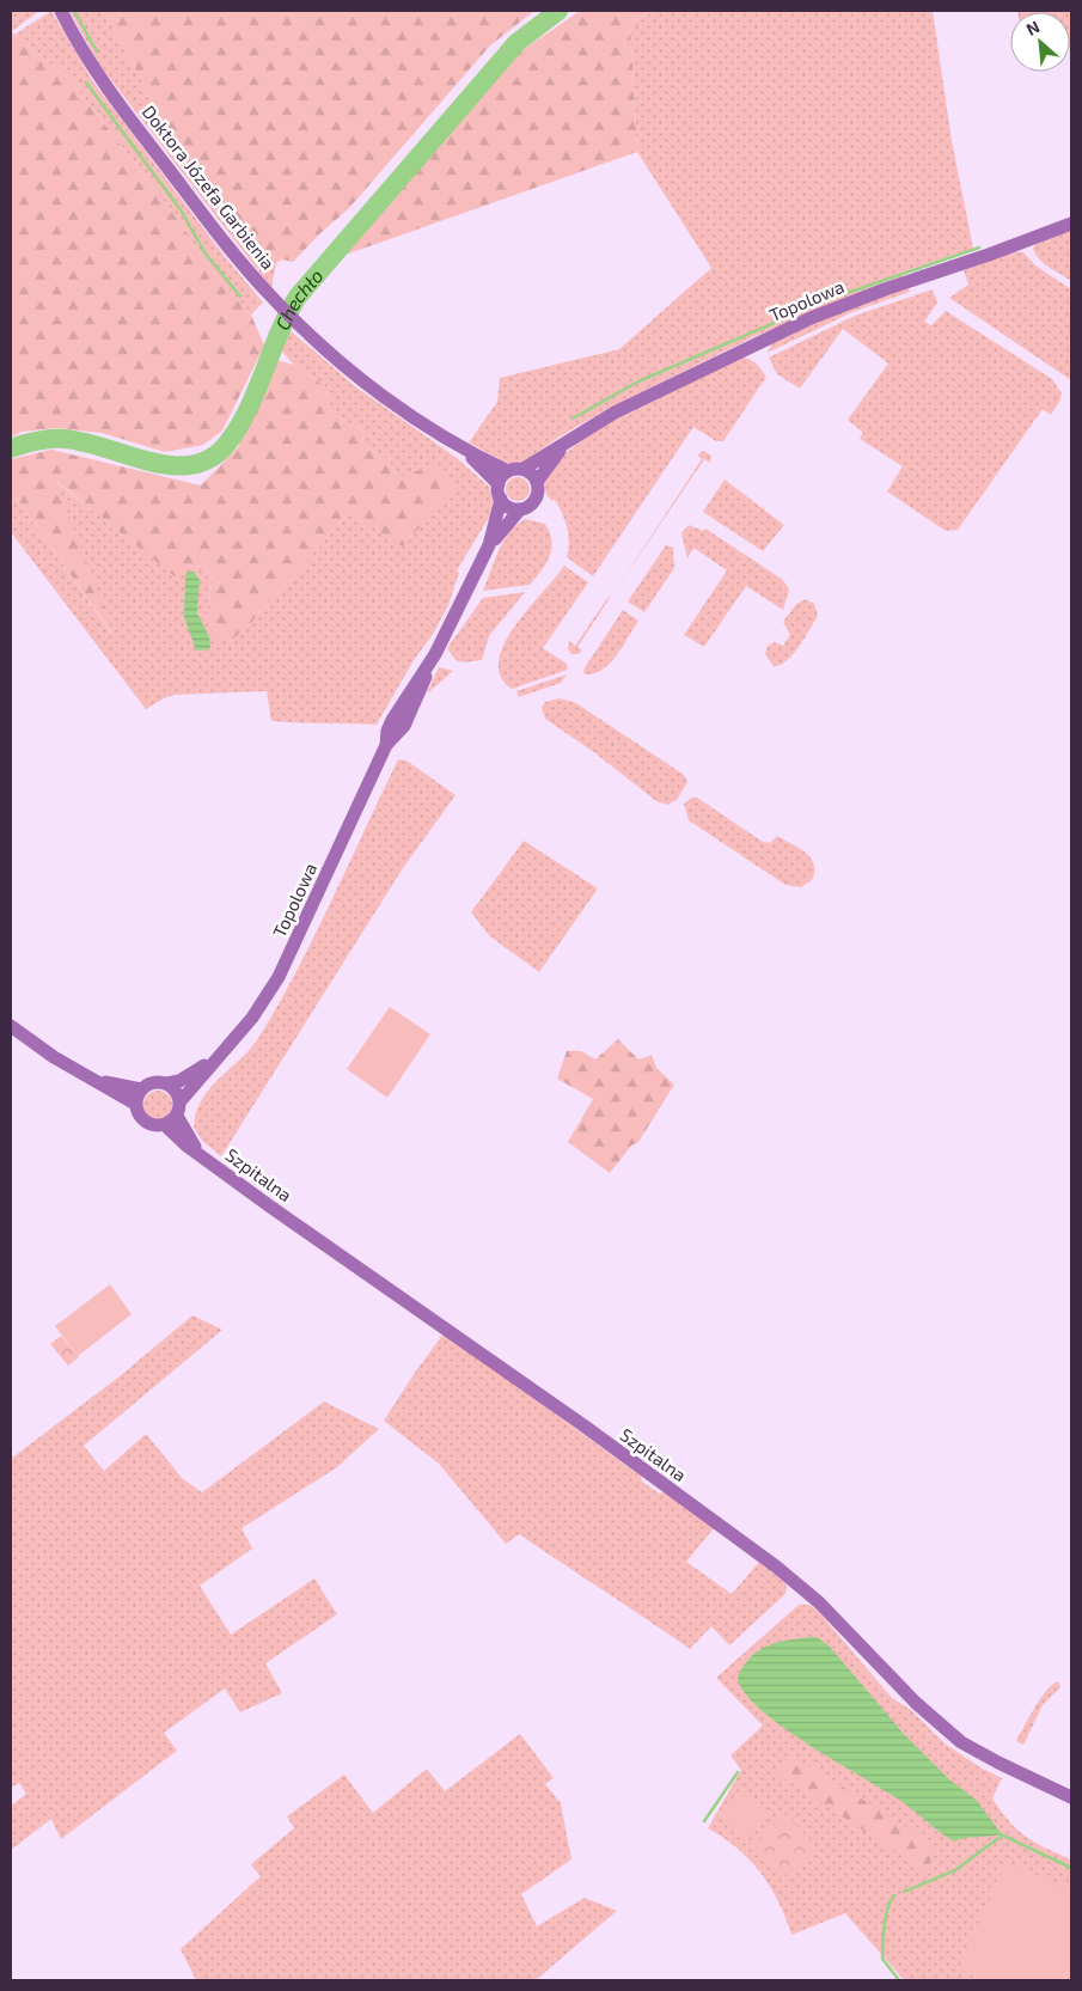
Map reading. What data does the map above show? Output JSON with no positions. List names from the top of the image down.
{
  "streets": {
    "main road": ["Doktora Józefa Garbienia", "Topolowa", "Szpitalna"]
  },
  "crossings": [
    ["Doktora Józefa Garbienia", "Topolowa"],
    ["Topolowa", "Szpitalna"]
  ],
  "water": ["Chechło"],
  "north": "top left"
}
